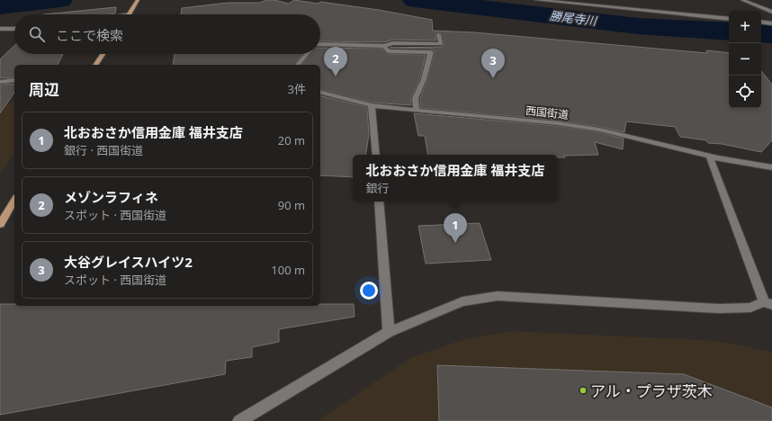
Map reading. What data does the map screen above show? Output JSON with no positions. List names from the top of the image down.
{
  "streets": {
    "street": ["西国街道"]
  },
  "water": ["勝尾寺川"],
  "places": ["アル・プラザ茨木"],
  "page": {
    "map_buttons": ["+", "−"],
    "search": "ここで検索",
    "pins": ["2", "3", "1"],
    "heading": ["周辺", "3件"],
    "list": [
      {
        "mark": "1",
        "name": "北おおさか信用金庫 福井支店",
        "note": "銀行 · 西国街道",
        "value": "20 m"
      },
      {
        "mark": "2",
        "name": "メゾンラフィネ",
        "note": "スポット · 西国街道",
        "value": "90 m"
      },
      {
        "mark": "3",
        "name": "大谷グレイスハイツ2",
        "note": "スポット · 西国街道",
        "value": "100 m"
      }
    ],
    "popup": ["北おおさか信用金庫 福井支店", "銀行"]
  }
}
